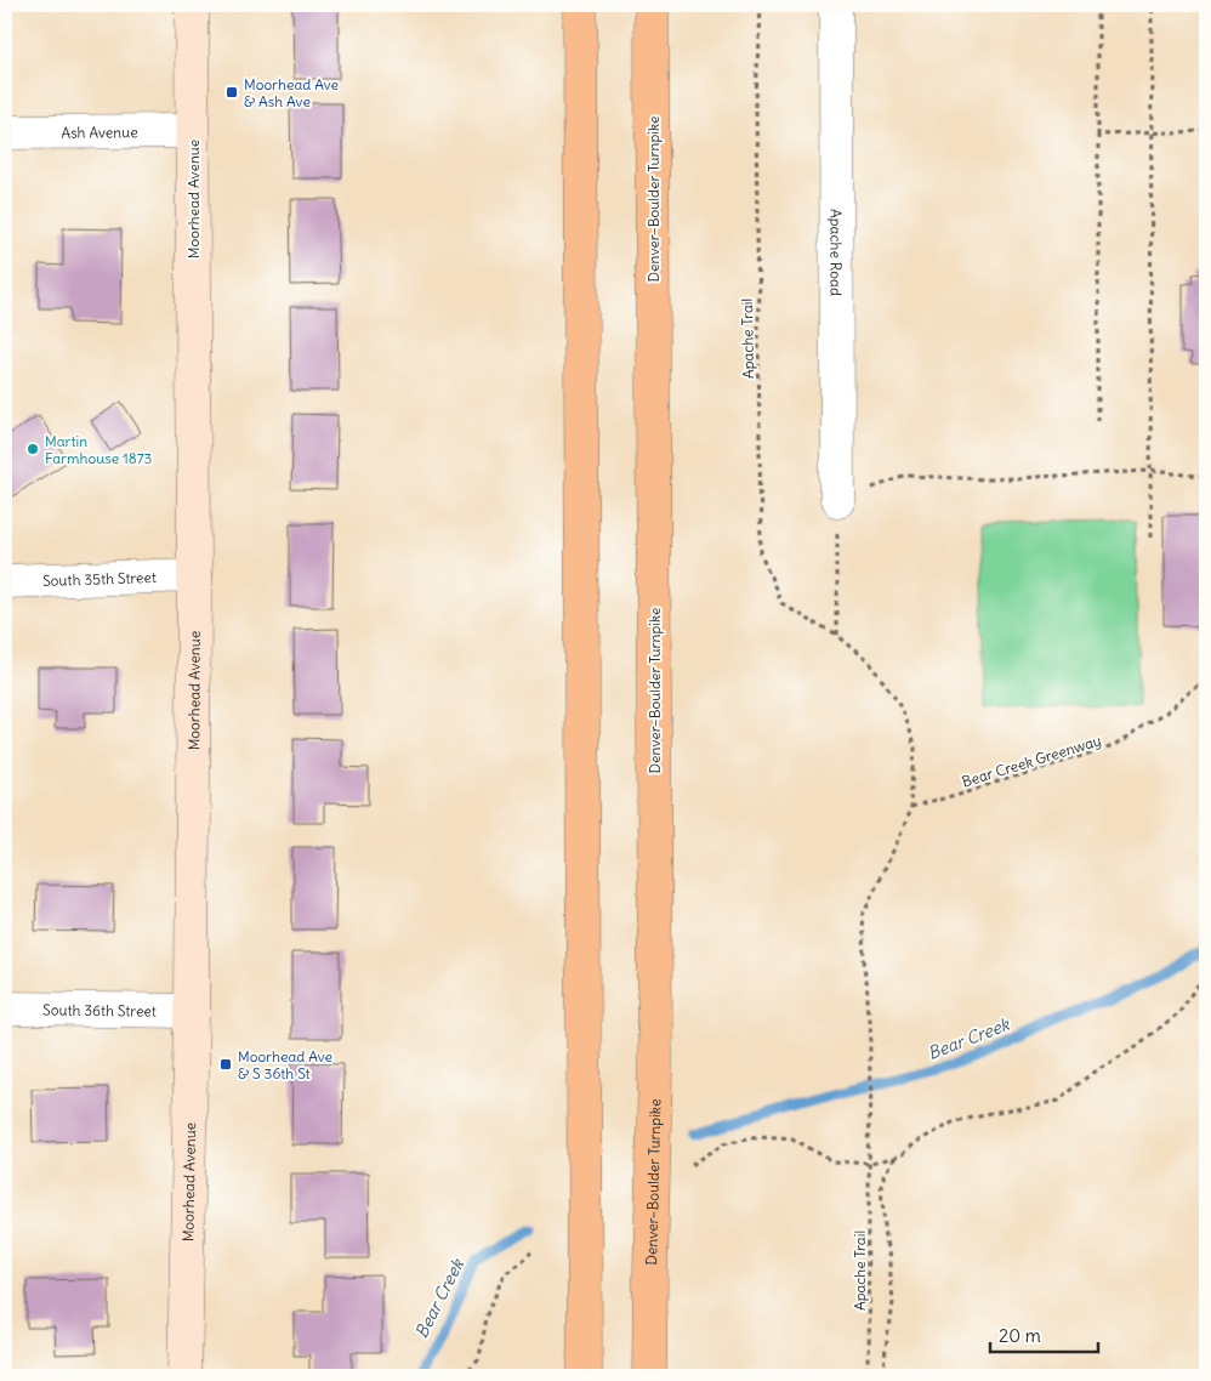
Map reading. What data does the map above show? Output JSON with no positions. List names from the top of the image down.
{
  "streets": {
    "highway": ["Denver–Boulder Turnpike"],
    "street": [
      "Ash Avenue",
      "Moorhead Avenue",
      "Apache Road",
      "South 35th Street",
      "South 36th Street"
    ],
    "path": ["Apache Trail", "Bear Creek Greenway"]
  },
  "crossings": [
    ["Ash Avenue", "Moorhead Avenue"],
    ["Moorhead Avenue", "South 35th Street"],
    ["Moorhead Avenue", "South 36th Street"],
    ["Apache Trail", "Bear Creek Greenway"]
  ],
  "water": ["Bear Creek"],
  "places": {
    "transit": ["Moorhead Ave & Ash Ave", "Moorhead Ave & S 36th St"],
    "other": ["Martin Farmhouse 1873"]
  },
  "scale_bar": "20 m"
}
